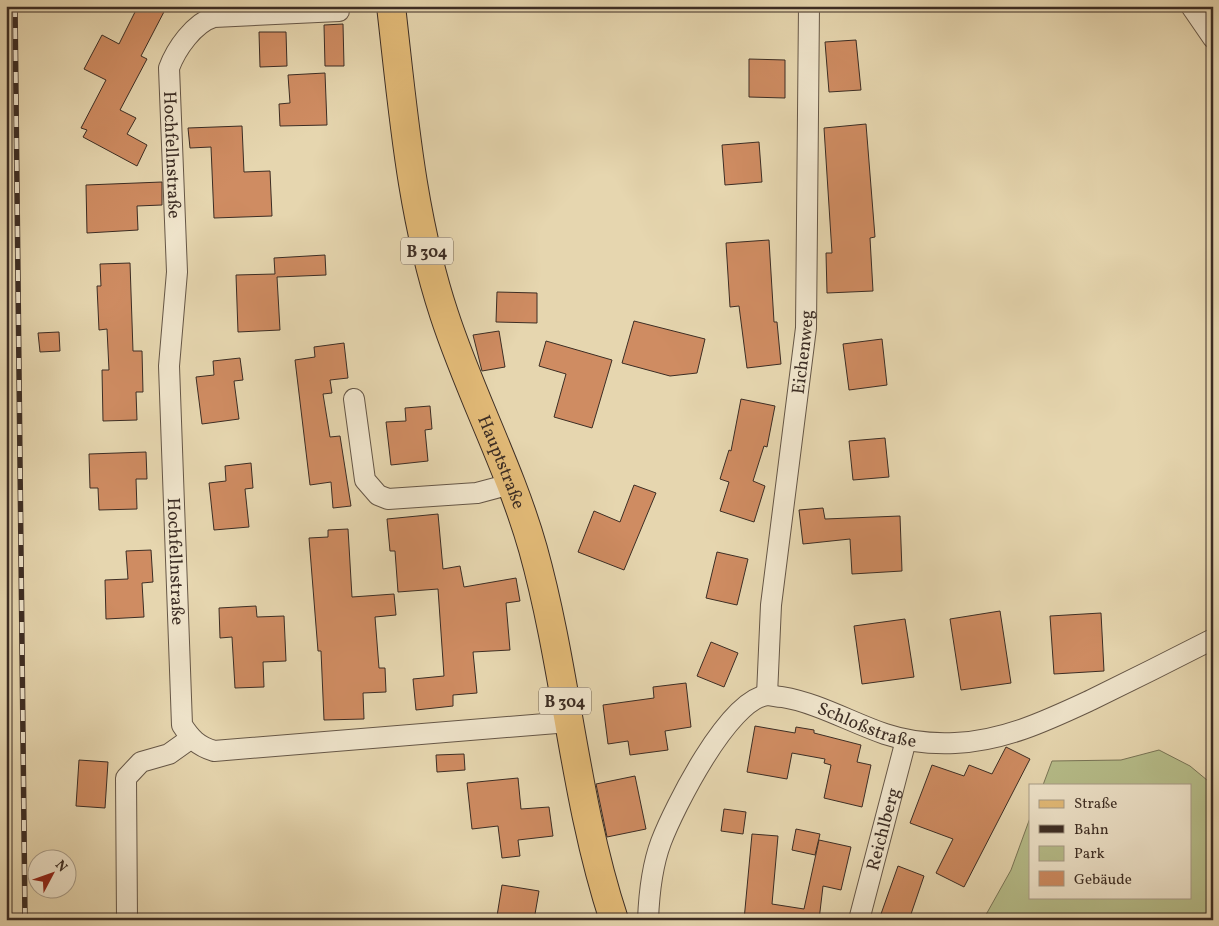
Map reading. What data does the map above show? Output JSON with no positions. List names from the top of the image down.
{
  "streets": {
    "main road": ["B 304", "Hauptstraße"],
    "street": [
      "Hochfellnstraße",
      "Eichenweg",
      "Schloßstraße",
      "Reichlberg"
    ]
  },
  "crossings": [
    ["Eichenweg", "Schloßstraße"],
    ["Schloßstraße", "Reichlberg"]
  ],
  "legend": [
    "Straße",
    "Bahn",
    "Park",
    "Gebäude"
  ],
  "north": "top right"
}
